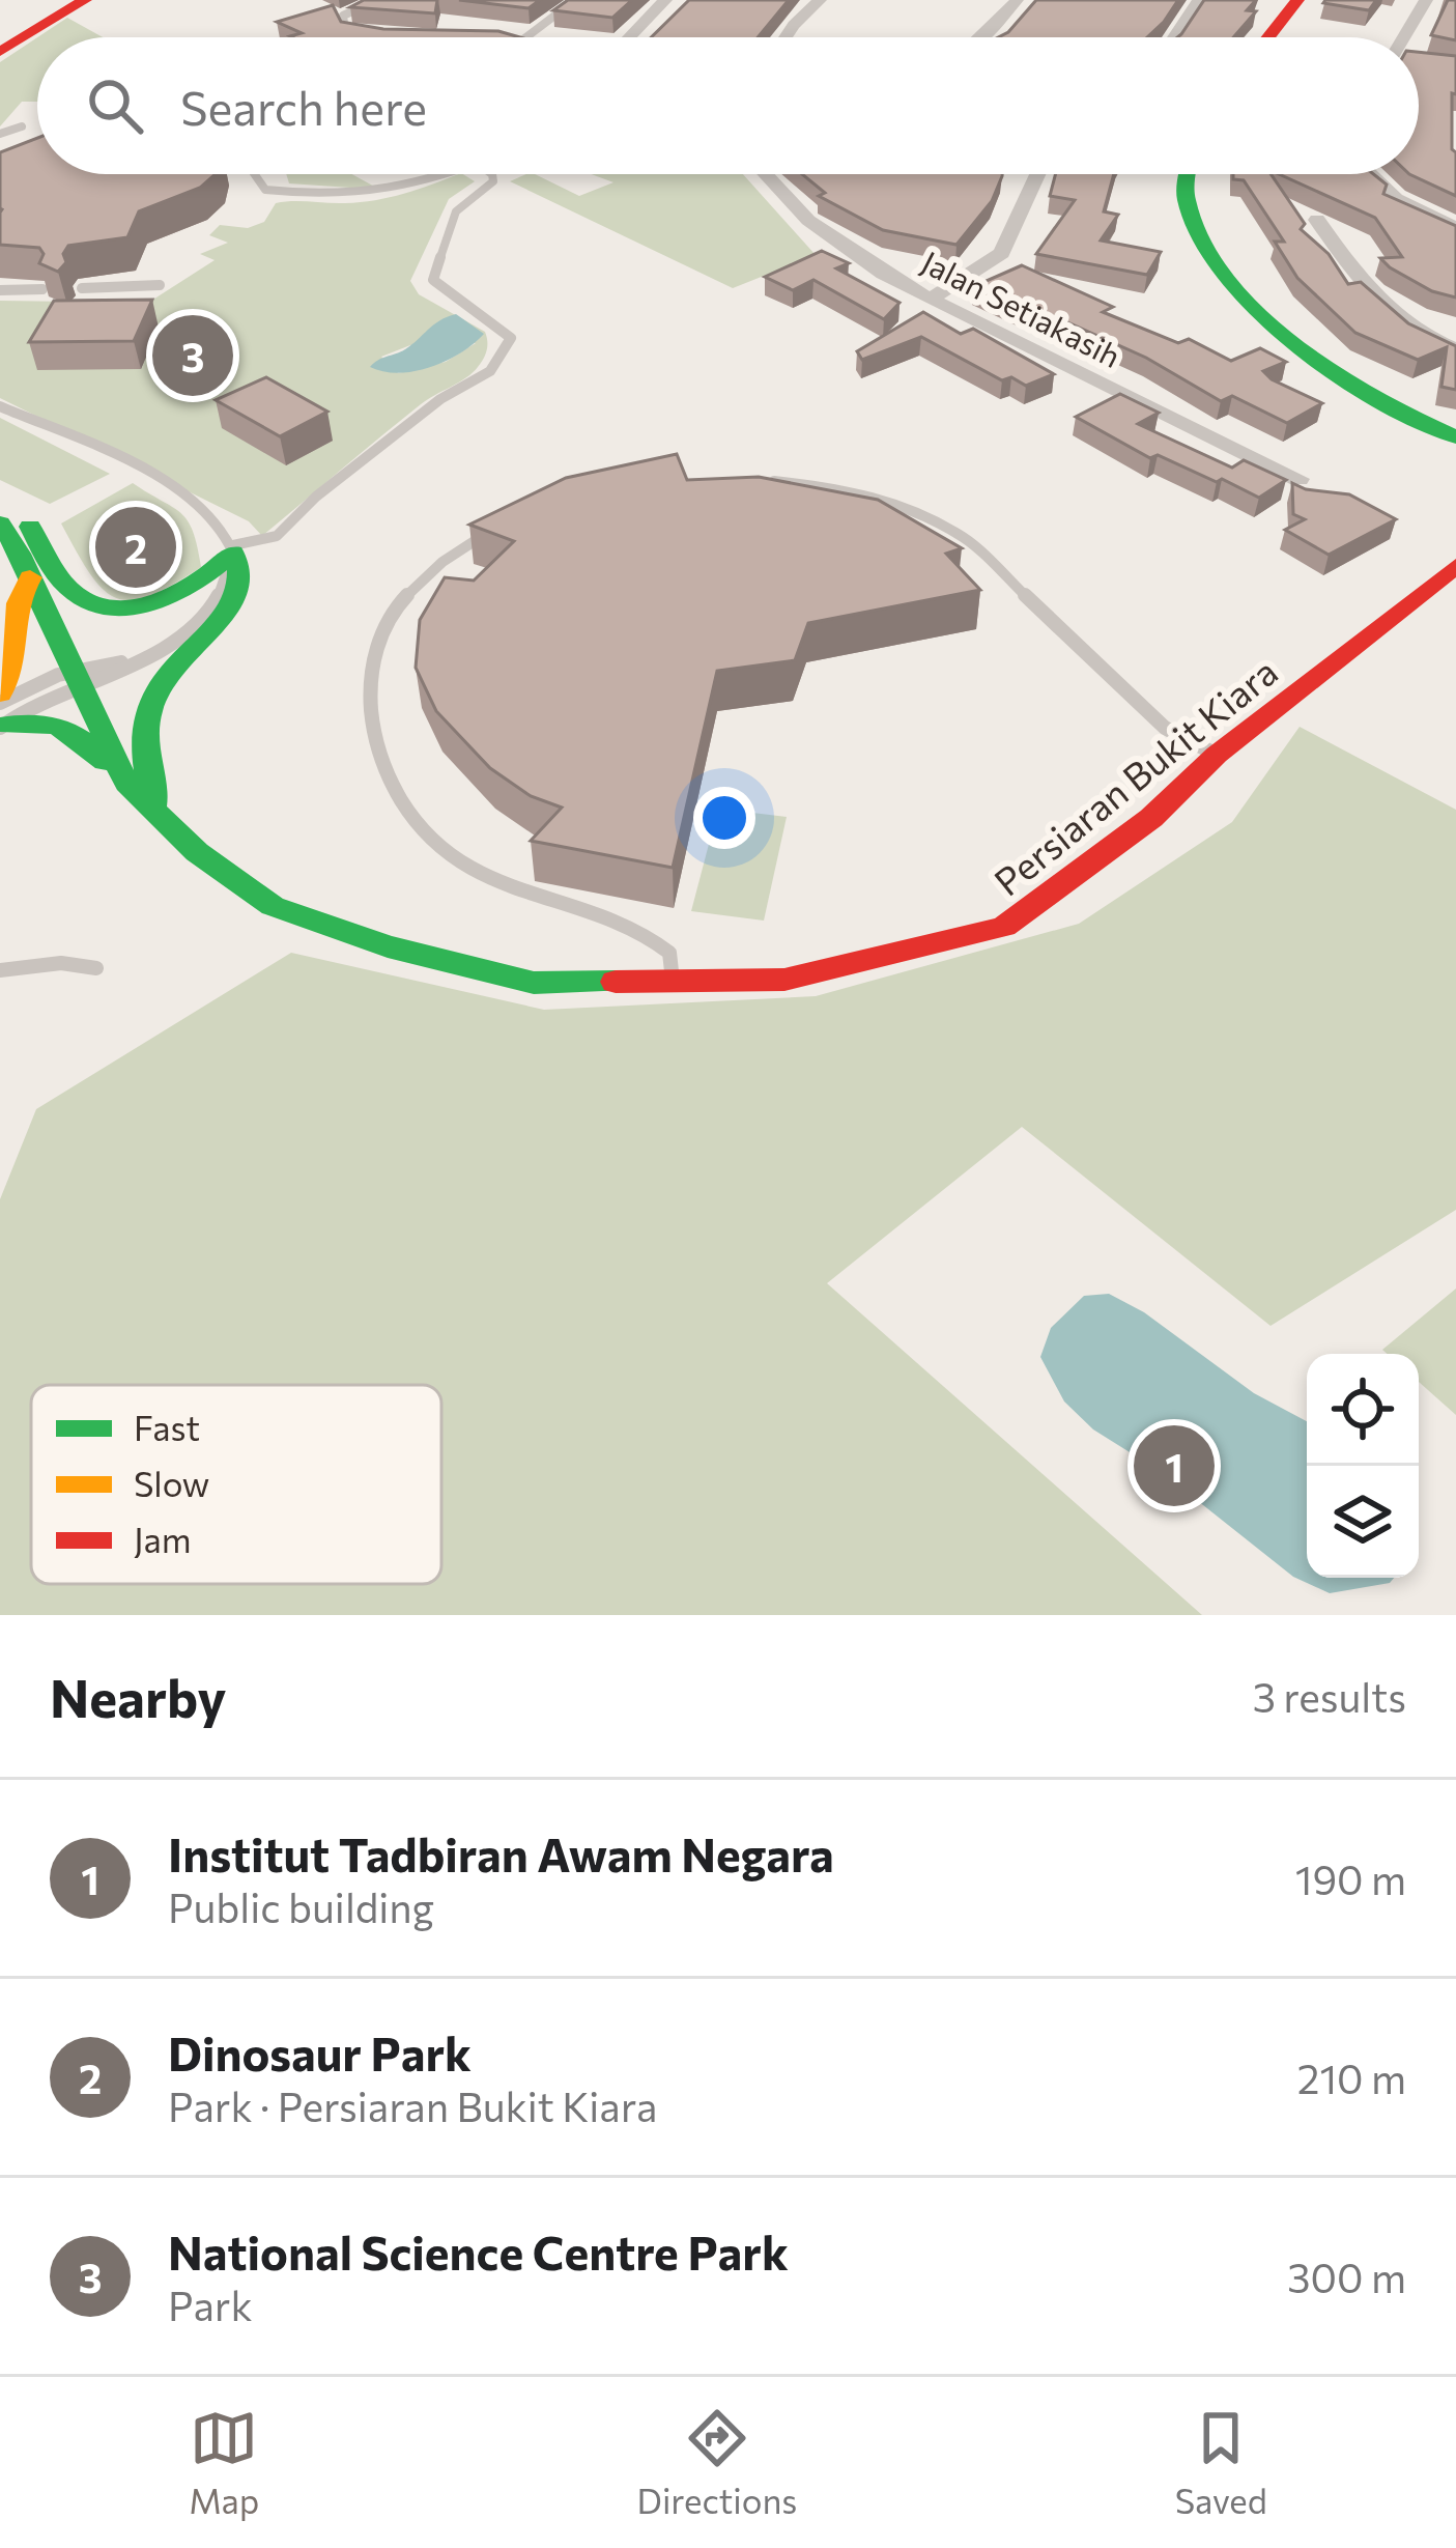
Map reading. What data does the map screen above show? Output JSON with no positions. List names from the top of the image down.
{
  "streets": {
    "main road": ["Persiaran Bukit Kiara"],
    "street": ["Jalan Setiakasih"]
  },
  "legend": ["Fast", "Slow", "Jam"],
  "page": {
    "search": "Search here",
    "pins": ["3", "2", "1"],
    "heading": ["Nearby", "3 results"],
    "list": [
      {
        "mark": "1",
        "name": "Institut Tadbiran Awam Negara",
        "note": "Public building",
        "value": "190 m"
      },
      {
        "mark": "2",
        "name": "Dinosaur Park",
        "note": "Park · Persiaran Bukit Kiara",
        "value": "210 m"
      },
      {
        "mark": "3",
        "name": "National Science Centre Park",
        "note": "Park",
        "value": "300 m"
      }
    ],
    "nav": ["Map", "Directions", "Saved"]
  }
}
